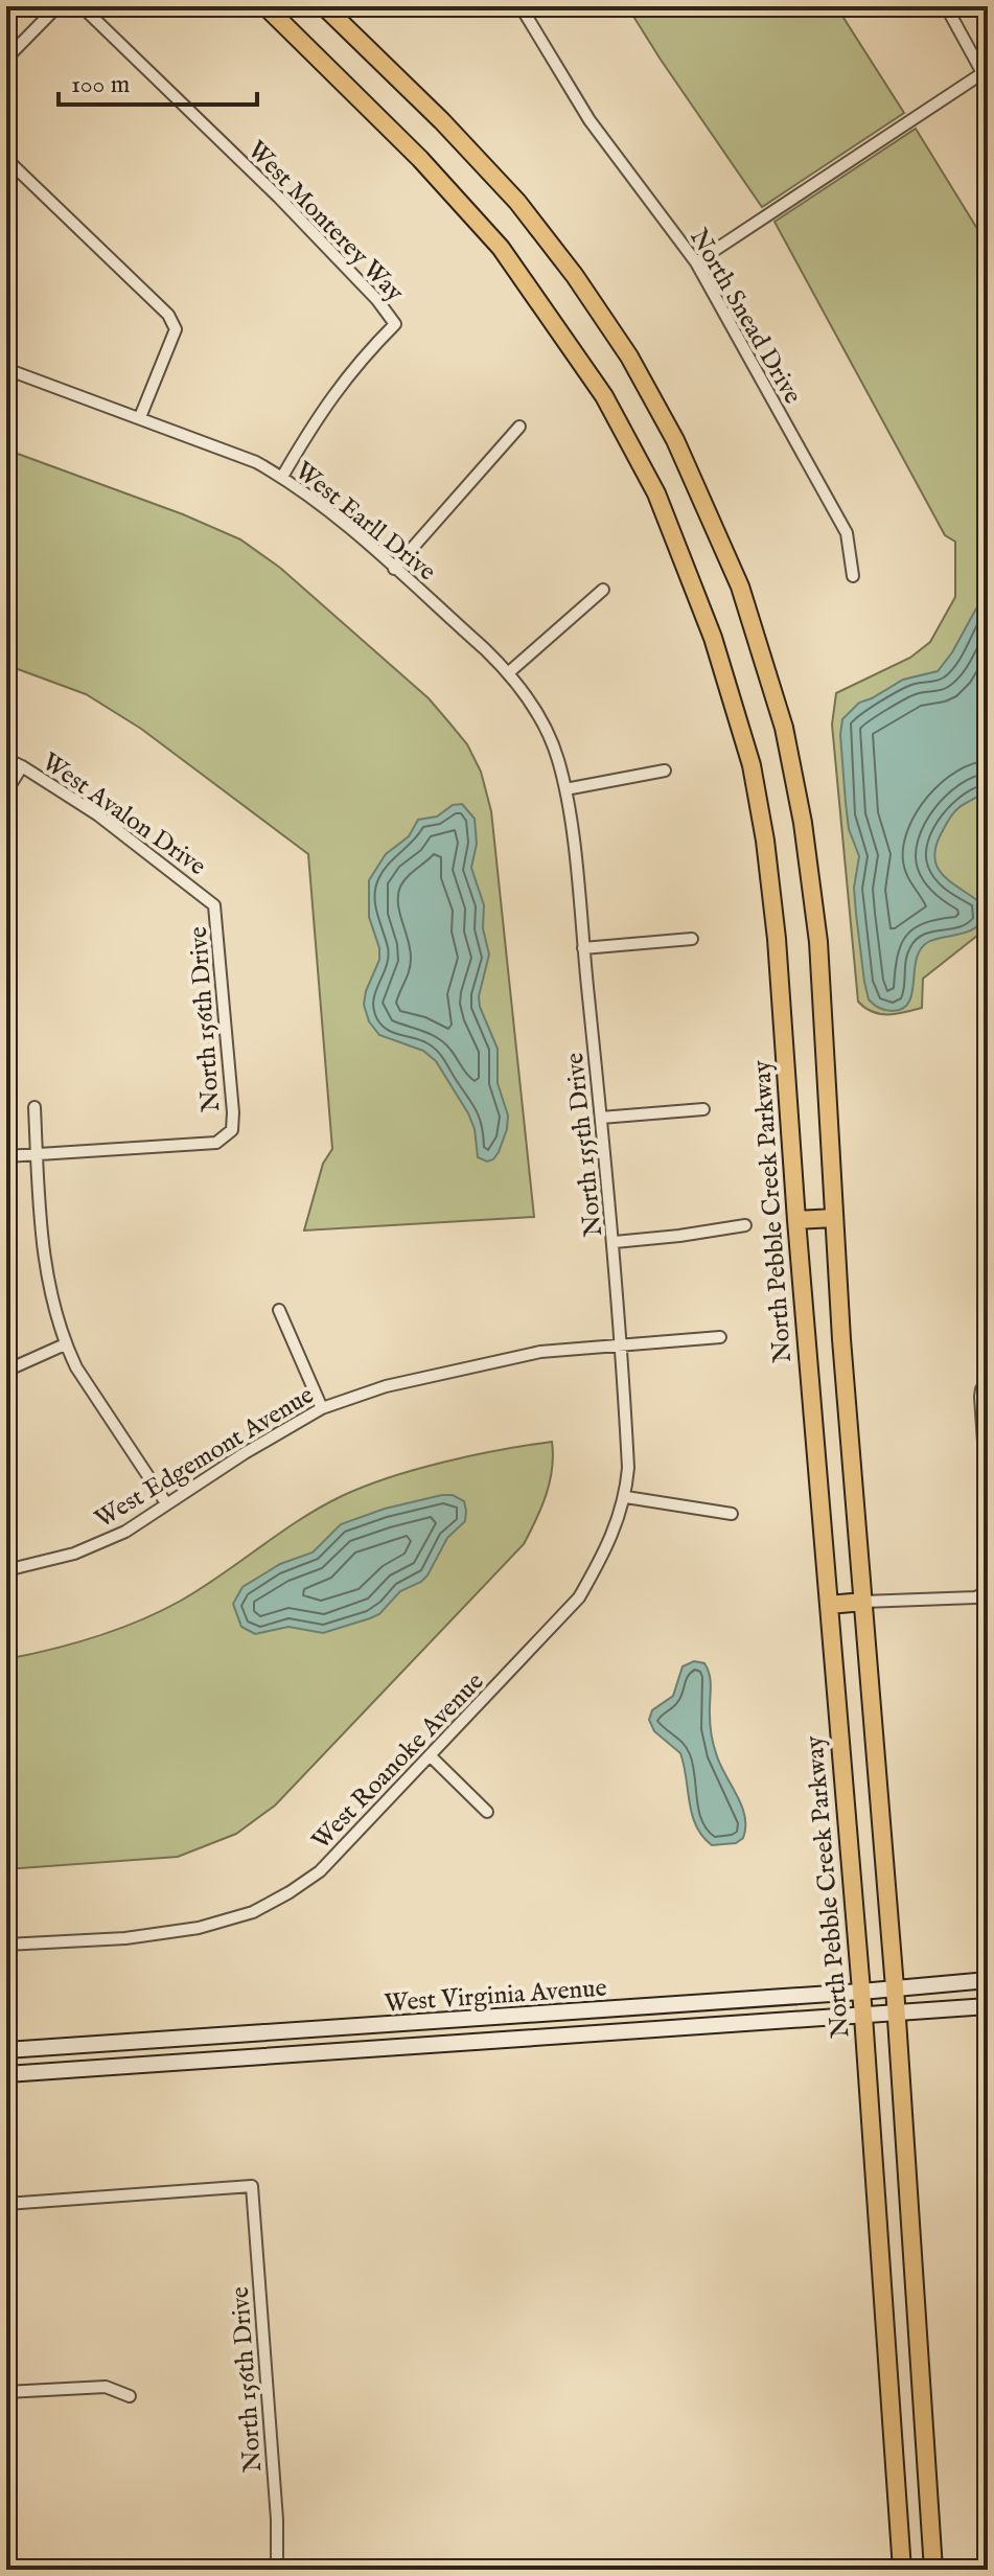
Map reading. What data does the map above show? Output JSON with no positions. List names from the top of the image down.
{
  "streets": {
    "main road": ["North Pebble Creek Parkway", "West Virginia Avenue"],
    "street": [
      "West Monterey Way",
      "North Snead Drive",
      "West Earll Drive",
      "West Avalon Drive",
      "North 156th Drive",
      "North 155th Drive",
      "West Edgemont Avenue",
      "West Roanoke Avenue"
    ]
  },
  "crossings": [
    ["West Monterey Way", "West Earll Drive"],
    ["West Earll Drive", "North 155th Drive"],
    ["West Avalon Drive", "North 156th Drive"],
    ["North 155th Drive", "West Edgemont Avenue"],
    ["North 155th Drive", "West Roanoke Avenue"],
    ["North Pebble Creek Parkway", "West Virginia Avenue"]
  ],
  "scale_bar": "100 m"
}
